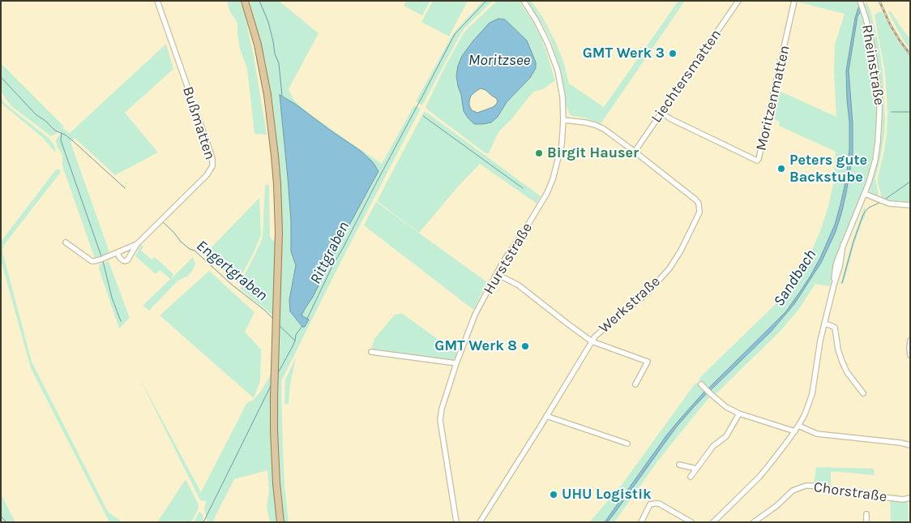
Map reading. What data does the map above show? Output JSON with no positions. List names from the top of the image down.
{
  "streets": {
    "street": [
      "Rheinstraße",
      "Liechtersmatten",
      "Moritzenmatten",
      "Bußmatten",
      "Hurststraße",
      "Werkstraße",
      "Chorstraße"
    ]
  },
  "crossings": [
    ["Liechtersmatten", "Moritzenmatten"],
    ["Liechtersmatten", "Werkstraße"],
    ["Hurststraße", "Werkstraße"]
  ],
  "water": [
    "Moritzsee",
    "Rittgraben",
    "Engertgraben",
    "Sandbach"
  ],
  "places": [
    "GMT Werk 3",
    "Birgit Hauser",
    "Peters gute Backstube",
    "GMT Werk 8",
    "UHU Logistik"
  ]
}
